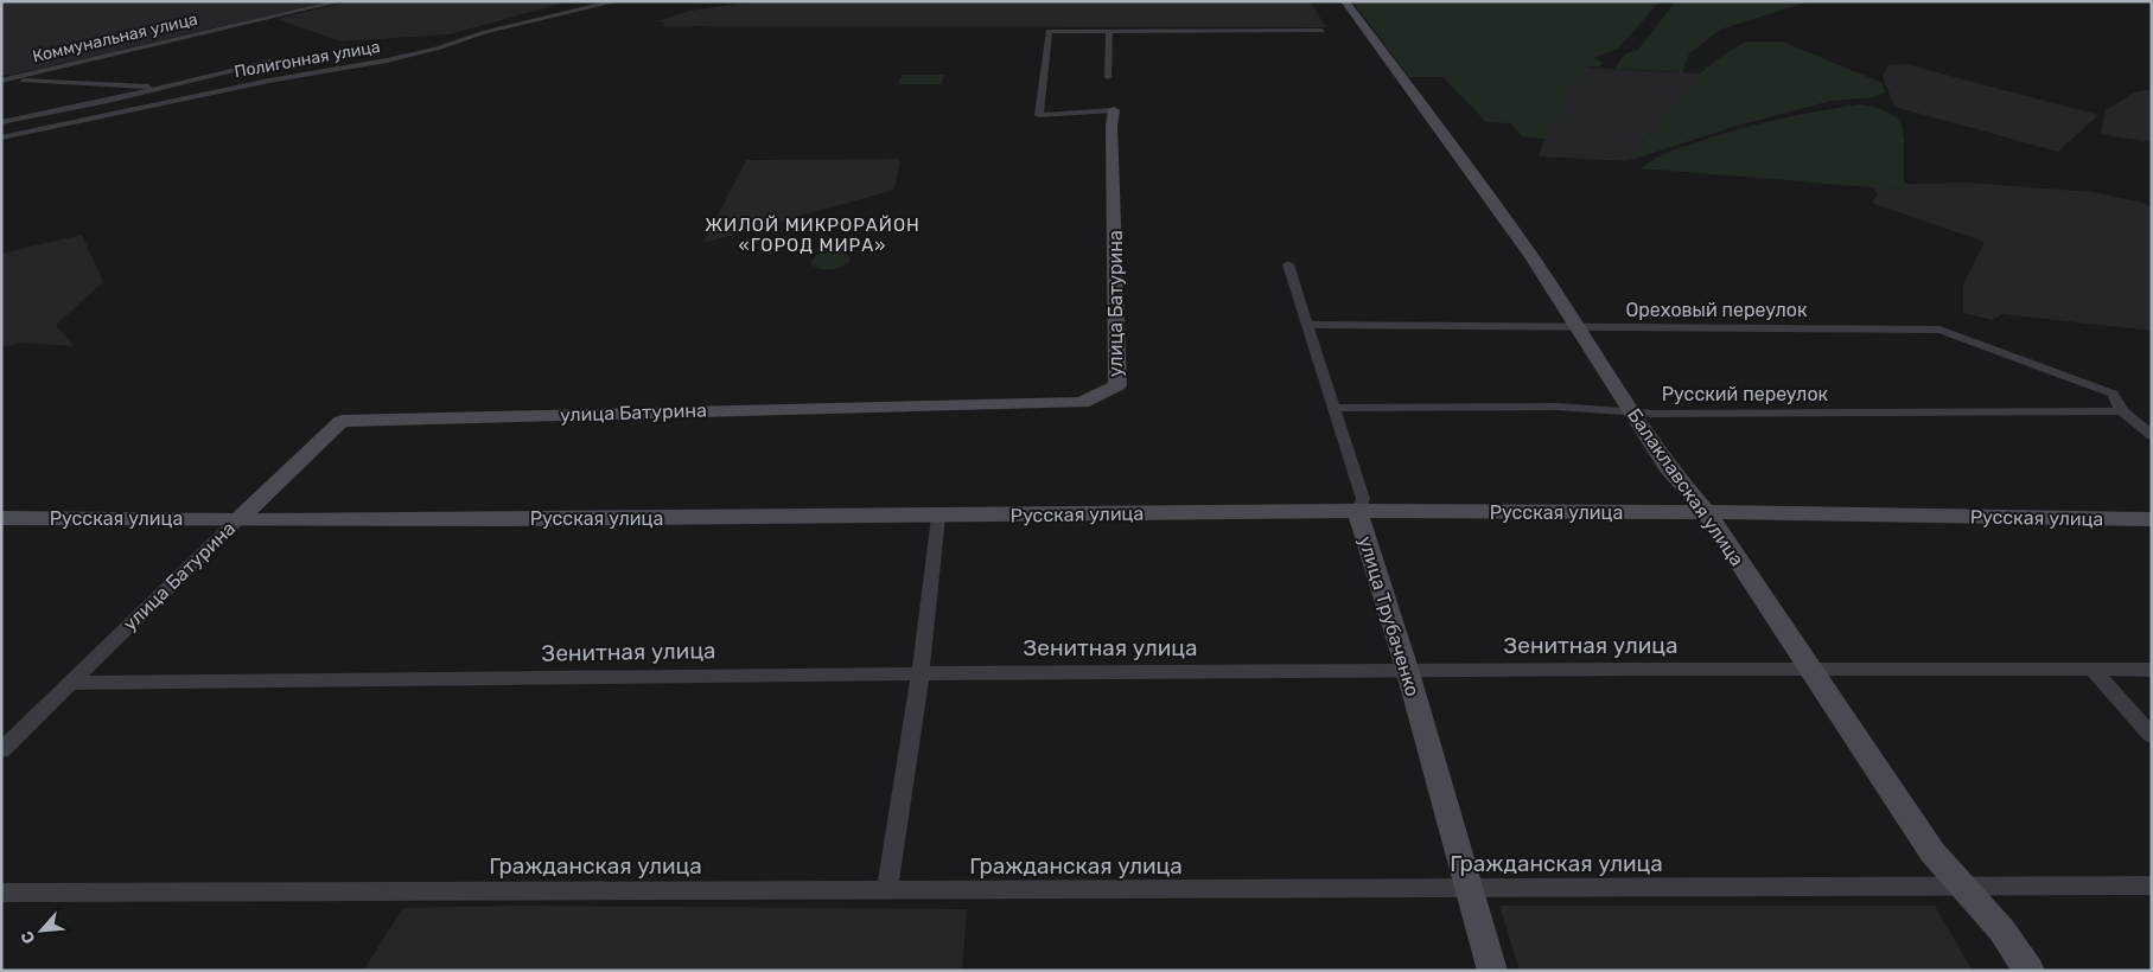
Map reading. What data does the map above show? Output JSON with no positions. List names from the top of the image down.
{
  "streets": {
    "main road": [
      "улица Батурина",
      "Балаклавская улица",
      "Русская улица",
      "улица Трубаченко"
    ],
    "street": [
      "Коммунальная улица",
      "Полигонная улица",
      "Ореховый переулок",
      "Русский переулок",
      "Зенитная улица",
      "Гражданская улица"
    ]
  },
  "crossings": [
    ["Коммунальная улица", "Полигонная улица"],
    ["улица Батурина", "Русская улица"],
    ["улица Батурина", "Зенитная улица"],
    ["Ореховый переулок", "Русский переулок"],
    ["Ореховый переулок", "Балаклавская улица"],
    ["Ореховый переулок", "улица Трубаченко"],
    ["Русский переулок", "Балаклавская улица"],
    ["Русский переулок", "улица Трубаченко"],
    ["Балаклавская улица", "Русская улица"],
    ["Балаклавская улица", "Зенитная улица"],
    ["Балаклавская улица", "Гражданская улица"],
    ["Русская улица", "улица Трубаченко"],
    ["улица Трубаченко", "Зенитная улица"],
    ["улица Трубаченко", "Гражданская улица"]
  ],
  "districts": ["ЖИЛОЙ МИКРОРАЙОН «ГОРОД МИРА»"],
  "north": "bottom left"
}
